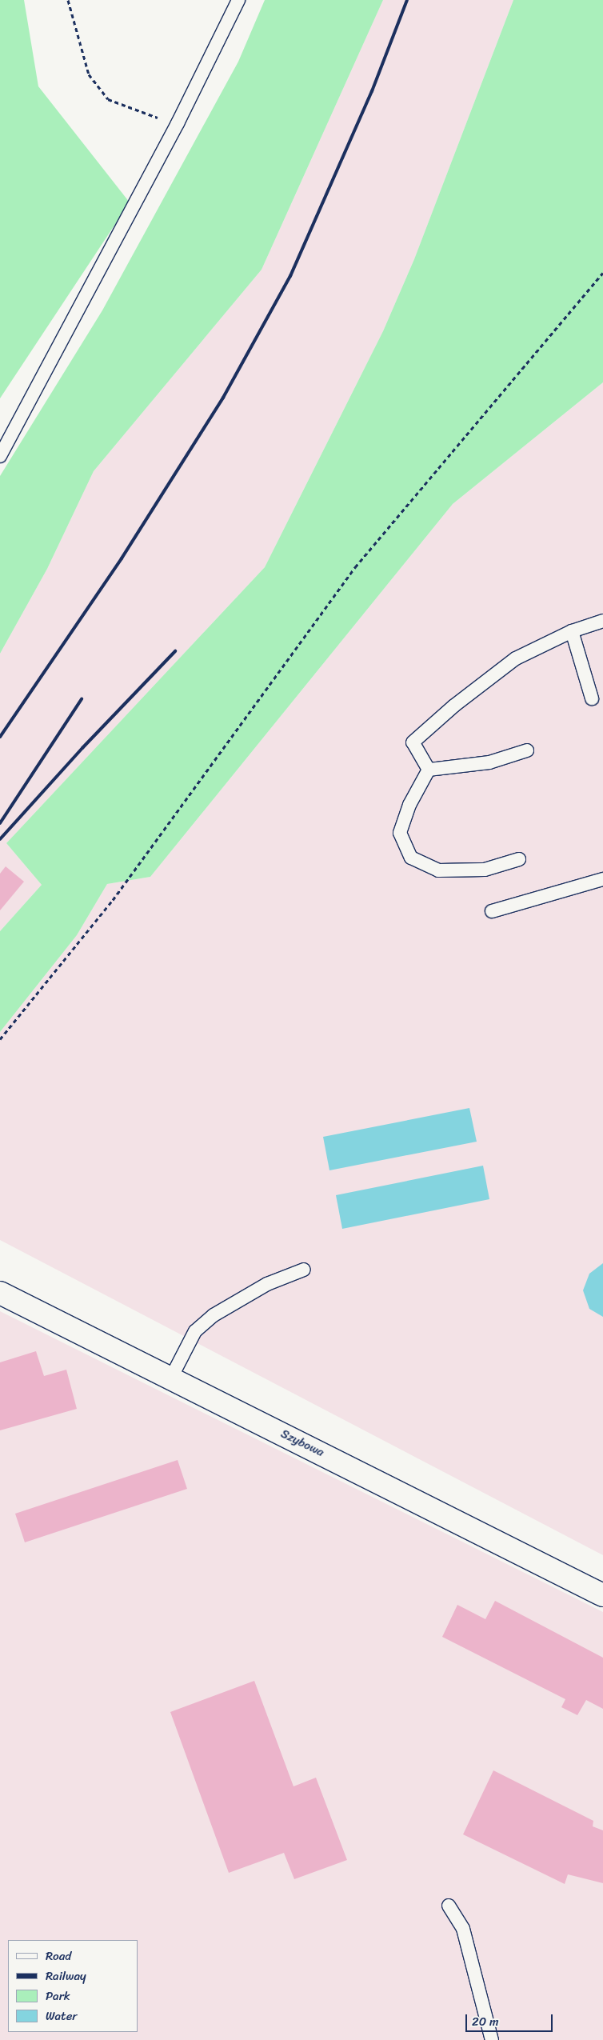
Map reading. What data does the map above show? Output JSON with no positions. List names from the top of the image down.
{
  "streets": {
    "street": ["Szybowa"]
  },
  "legend": [
    "Road",
    "Railway",
    "Park",
    "Water"
  ],
  "scale_bar": "20 m"
}
